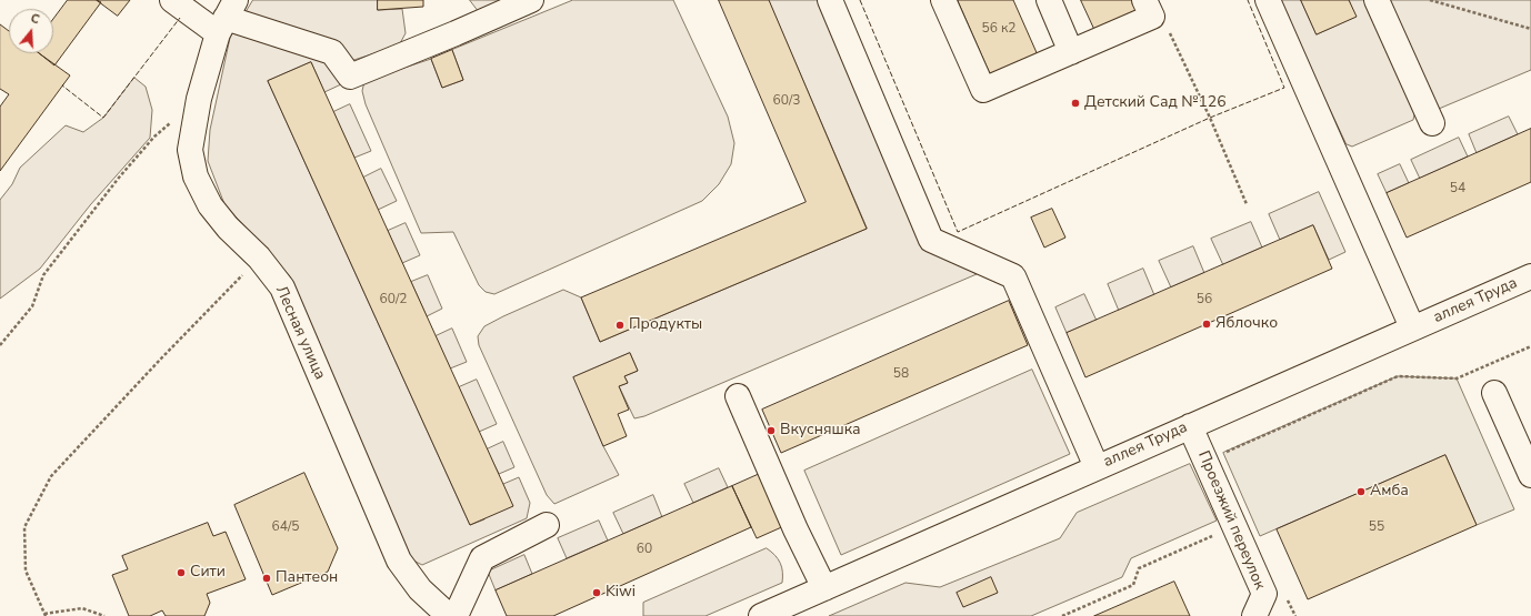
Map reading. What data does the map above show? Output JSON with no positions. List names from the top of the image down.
{
  "streets": {
    "street": ["аллея Труда", "Лесная улица", "Проезжий переулок"]
  },
  "crossings": [
    ["аллея Труда", "Проезжий переулок"]
  ],
  "places": [
    "Детский Сад №126",
    "Яблочко",
    "Продукты",
    "Вкусняшка",
    "Амба",
    "Сити",
    "Пантеон",
    "Kiwi"
  ],
  "house_numbers": [
    "56 к2",
    "60/3",
    "54",
    "60/2",
    "56",
    "58",
    "64/5",
    "55",
    "60"
  ],
  "north": "top"
}
